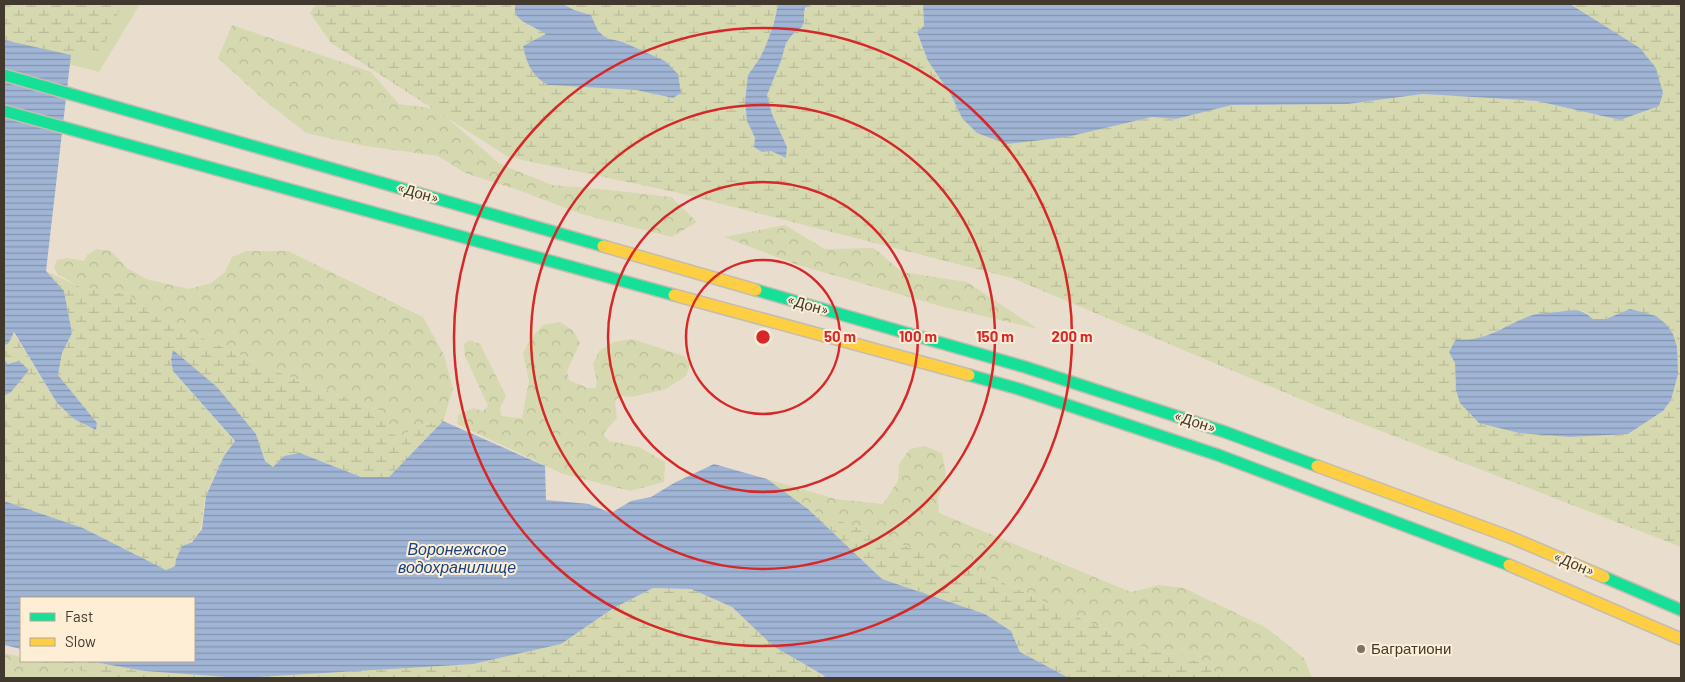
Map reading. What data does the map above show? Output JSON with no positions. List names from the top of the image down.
{
  "streets": {
    "highway": ["«Дон»"]
  },
  "water": ["Воронежское водохранилище"],
  "places": ["Багратиони"],
  "legend": ["Fast", "Slow"],
  "rings": [
    "50 m",
    "100 m",
    "150 m",
    "200 m"
  ]
}
